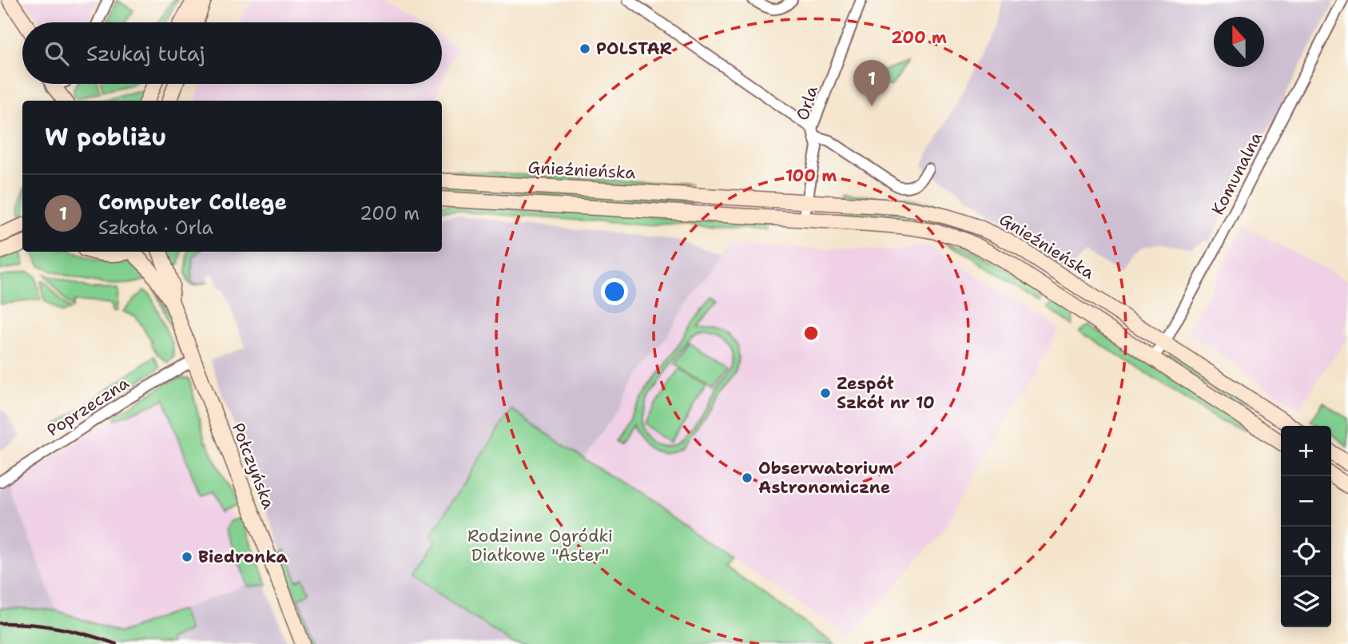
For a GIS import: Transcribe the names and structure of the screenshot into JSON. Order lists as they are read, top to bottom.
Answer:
{
  "streets": {
    "street": [
      "Orla",
      "Gnieźnieńska",
      "Komunalna",
      "Poprzeczna",
      "Połczyńska"
    ]
  },
  "crossings": [
    ["Orla", "Gnieźnieńska"],
    ["Gnieźnieńska", "Komunalna"],
    ["Poprzeczna", "Połczyńska"]
  ],
  "parks": ["Rodzinne Ogródki Diałkowe \"Aster\""],
  "places": [
    "POLSTAR",
    "Zespół Szkół nr 10",
    "Obserwatorium Astronomiczne",
    "Biedronka"
  ],
  "north": "top",
  "page": {
    "search": "Szukaj tutaj",
    "pins": "1",
    "heading": "W pobliżu",
    "list": [
      {
        "mark": "1",
        "name": "Computer College",
        "note": "Szkoła · Orla",
        "value": "200 m"
      }
    ],
    "map_buttons": ["+", "−"]
  },
  "rings": ["200 m", "100 m"]
}
